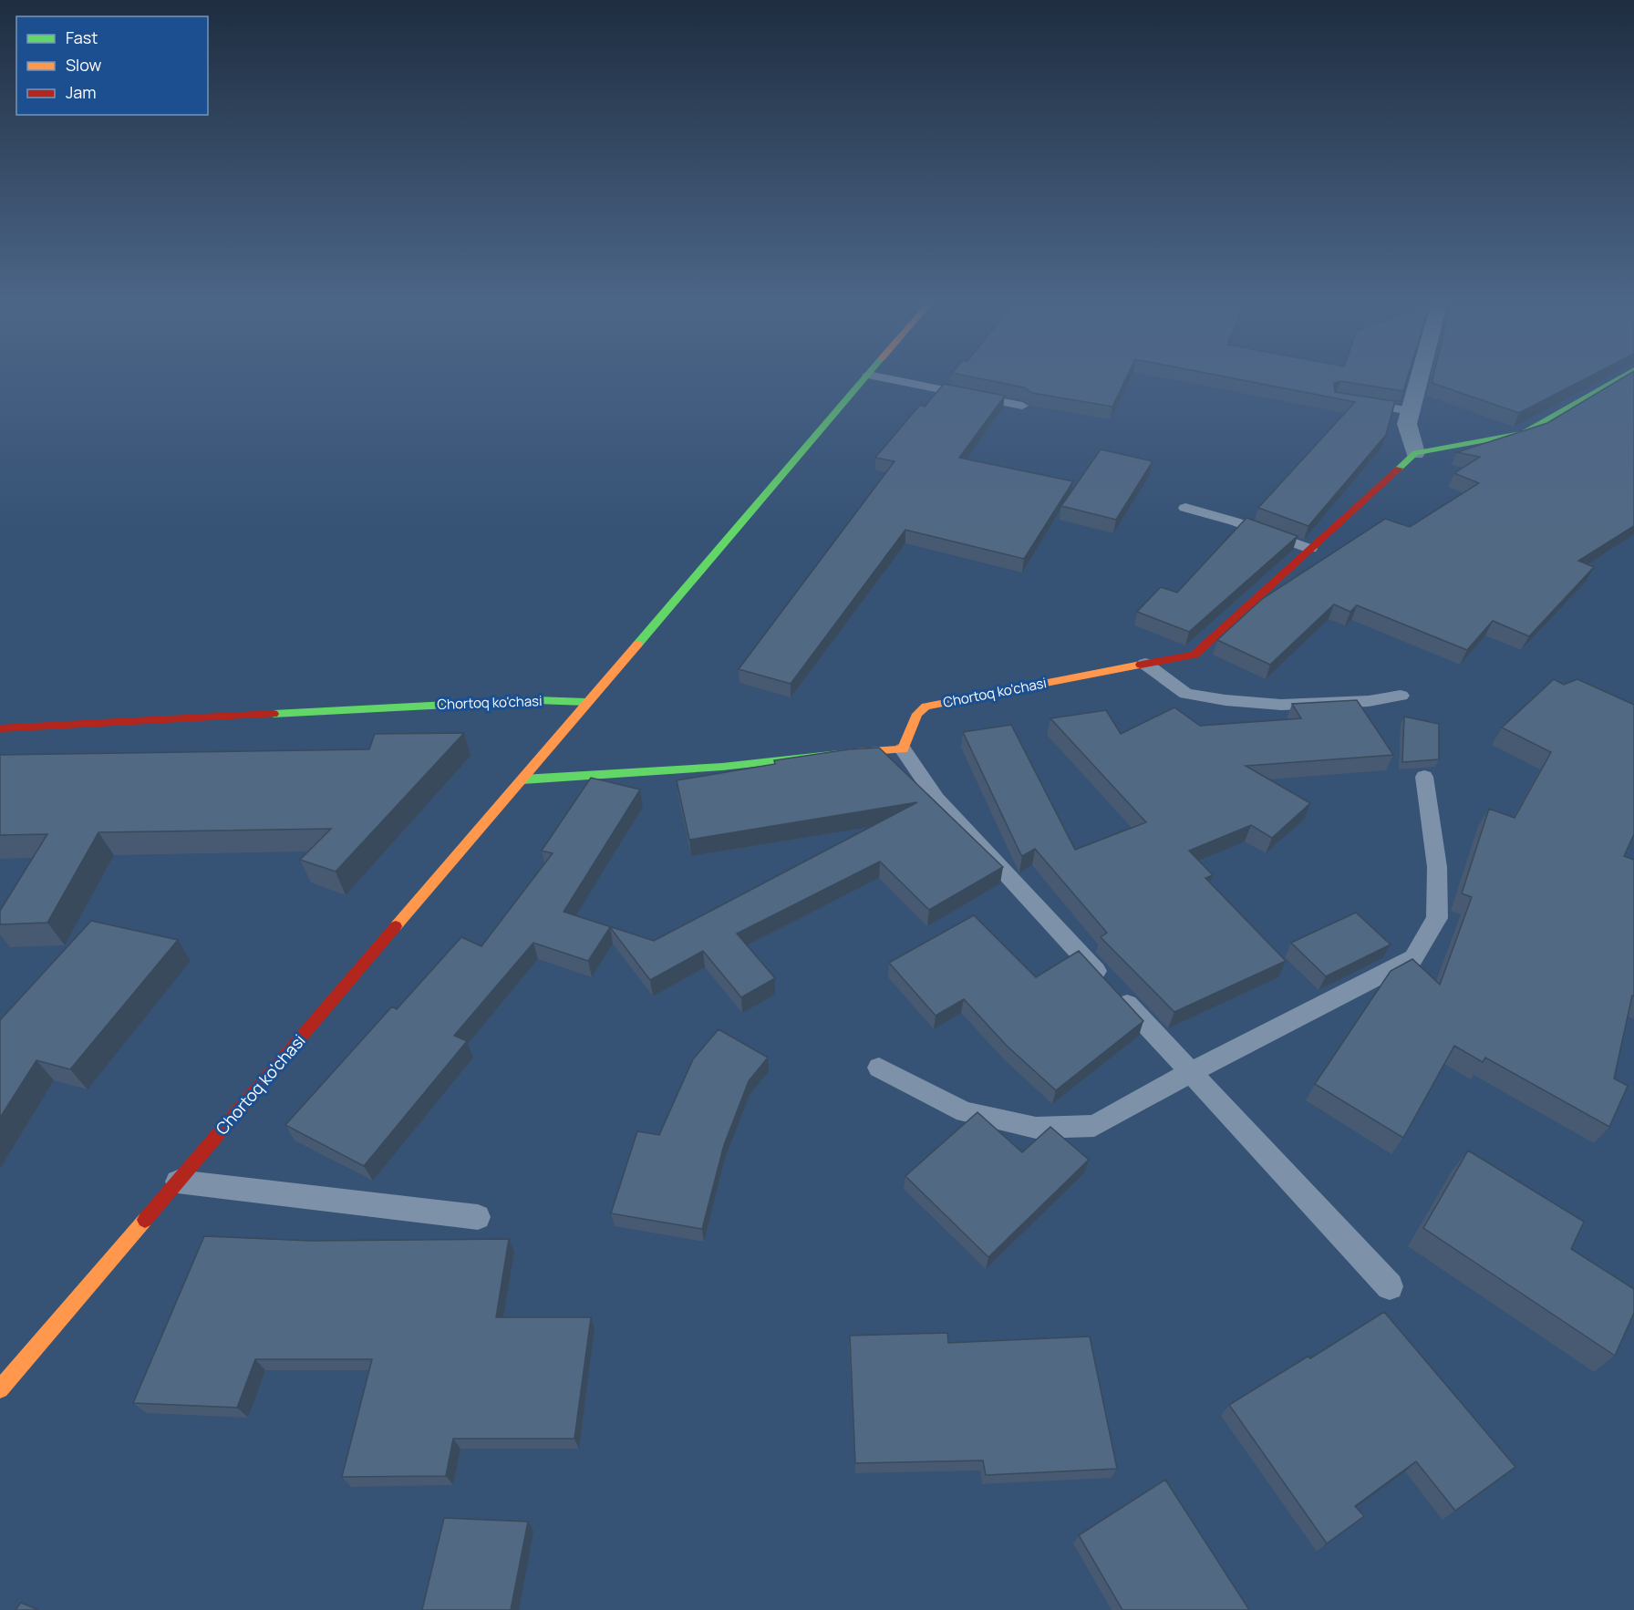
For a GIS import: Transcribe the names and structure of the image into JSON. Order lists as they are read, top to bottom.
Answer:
{
  "streets": {
    "street": ["Chortoq ko'chasi"]
  },
  "legend": ["Fast", "Slow", "Jam"]
}
